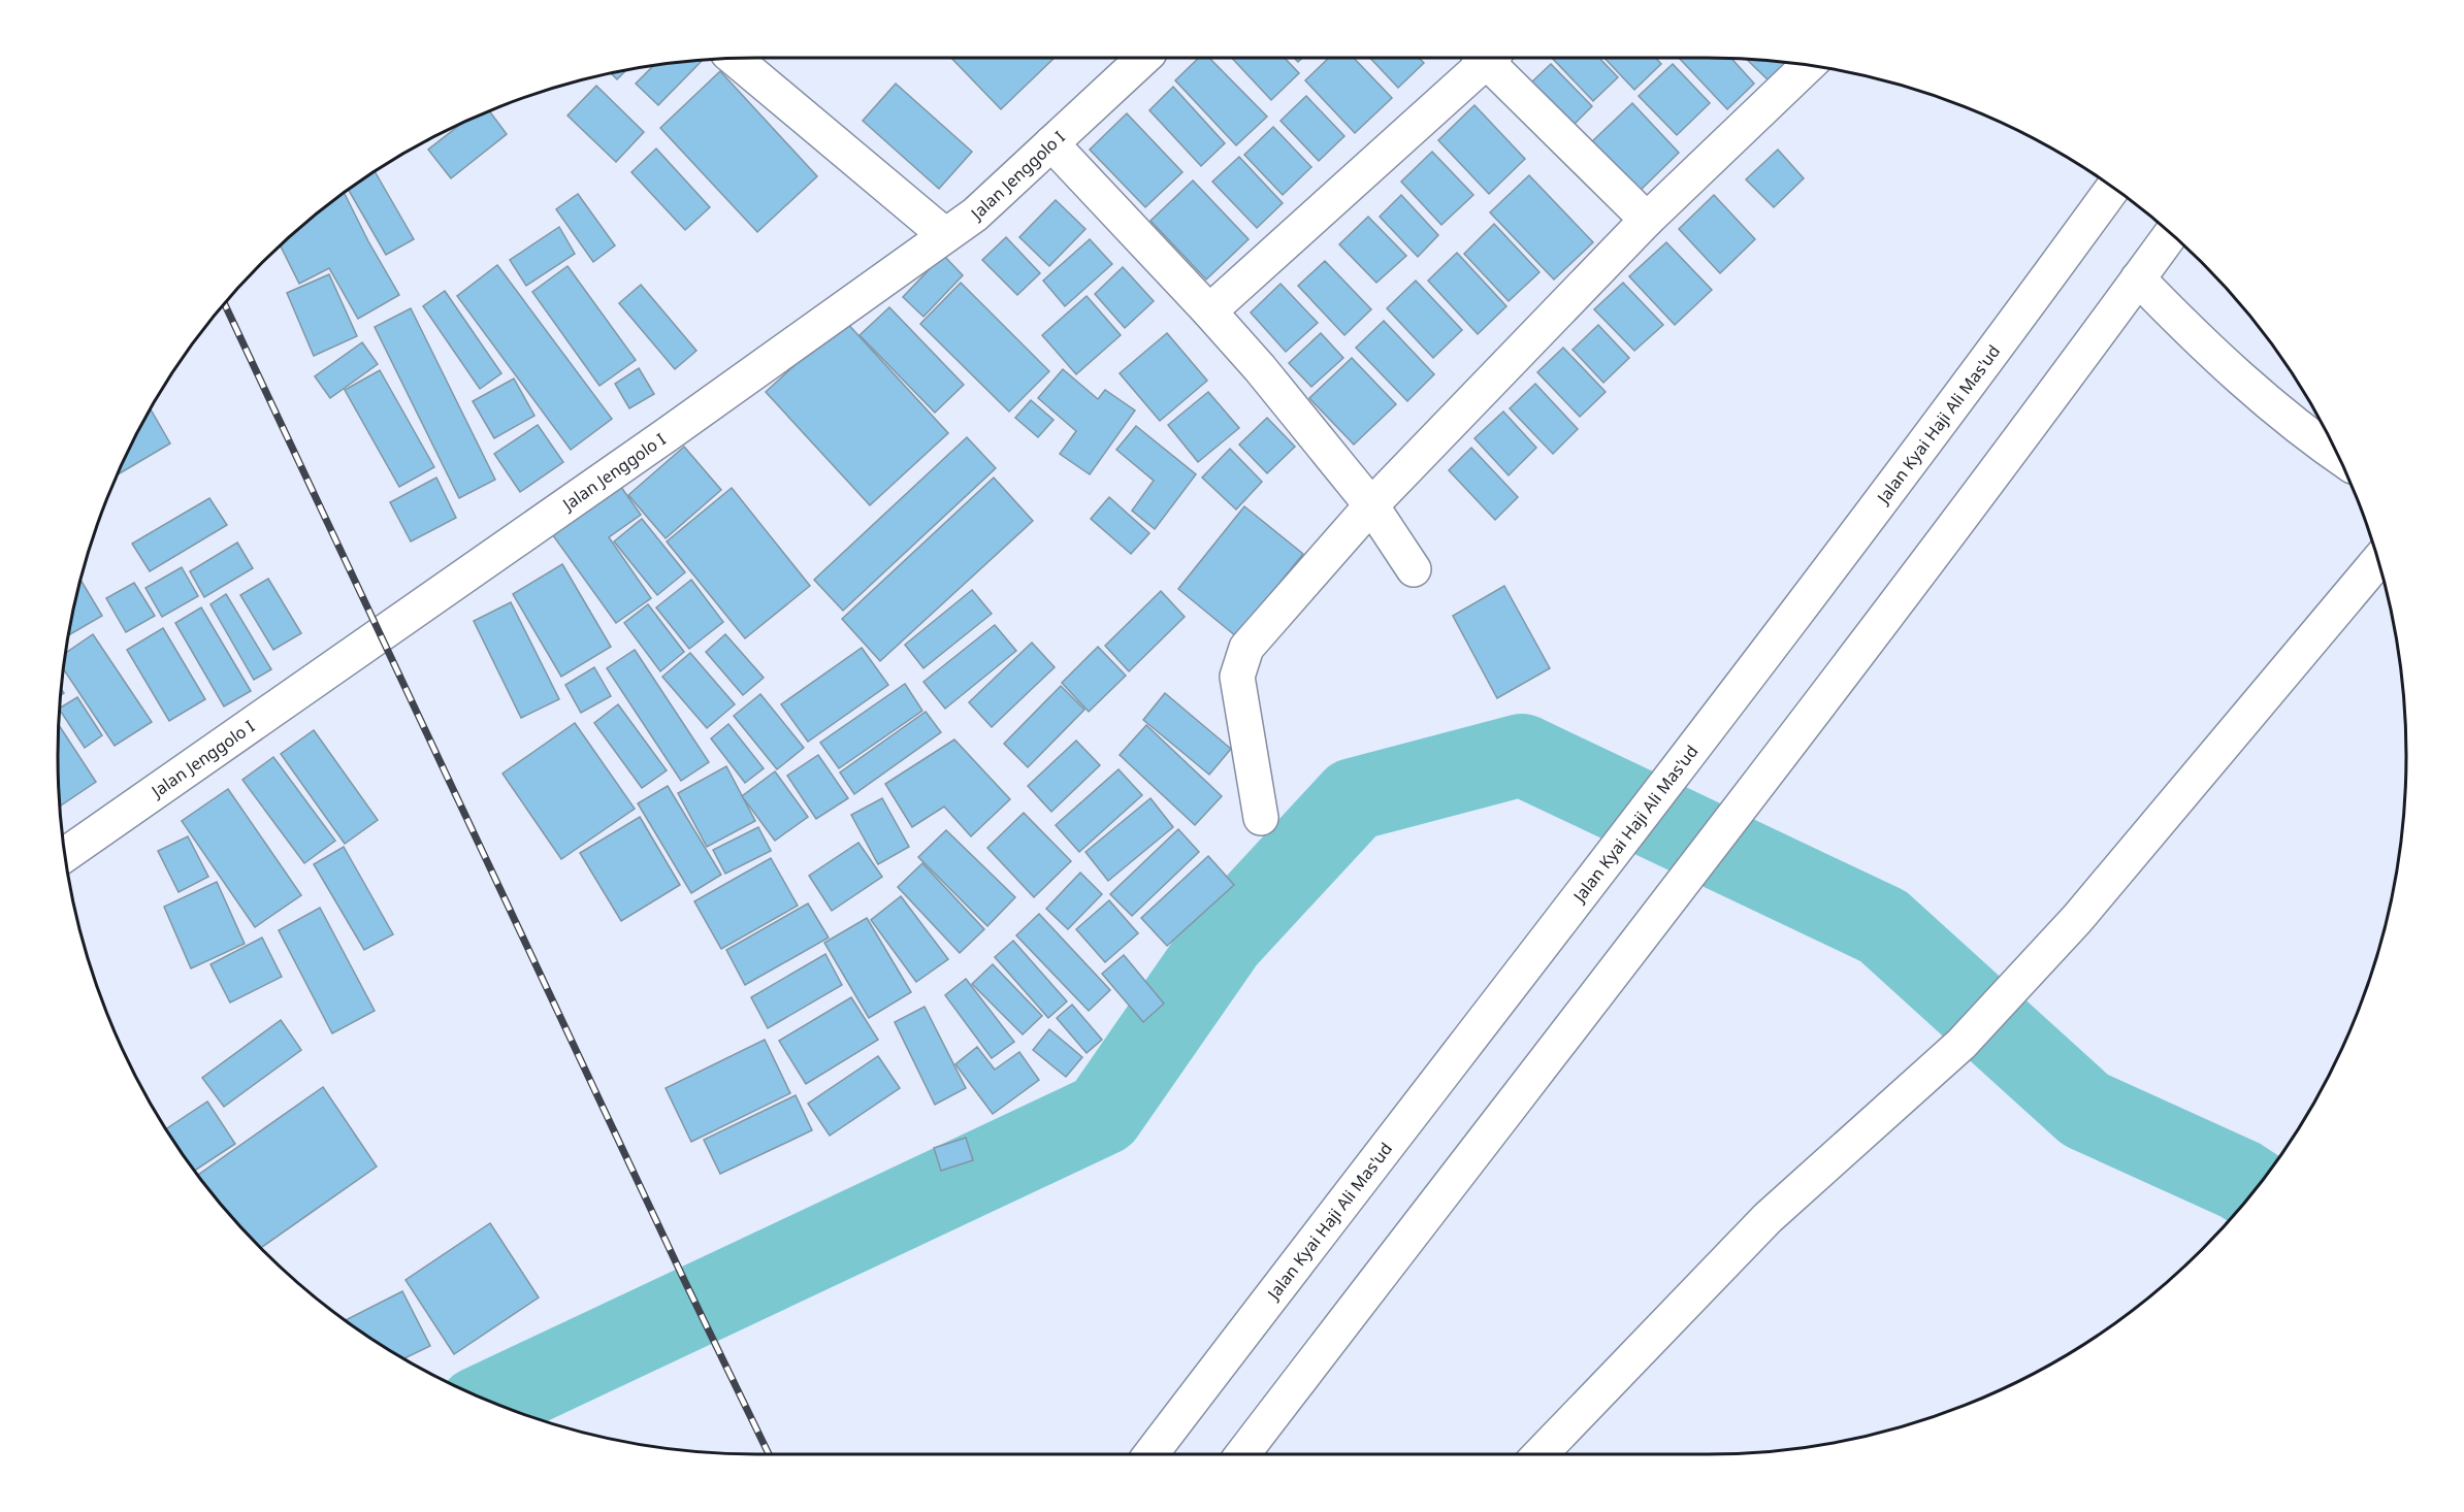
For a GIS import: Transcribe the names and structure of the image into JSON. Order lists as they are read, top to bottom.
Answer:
{
  "streets": {
    "street": ["Jalan Jenggolo I", "Jalan Kyai Haji Ali Mas'ud"]
  }
}
